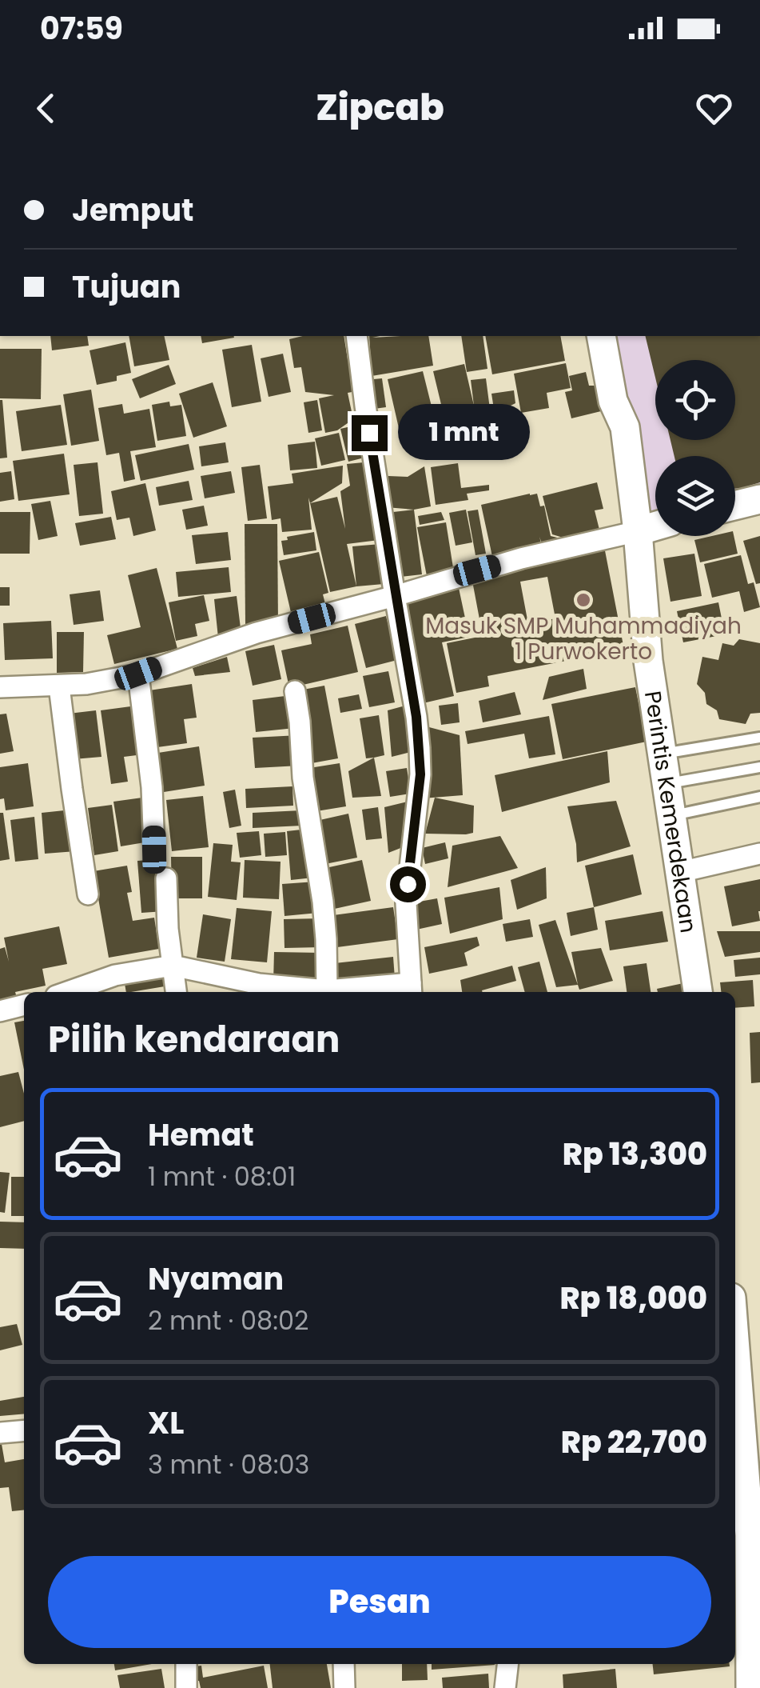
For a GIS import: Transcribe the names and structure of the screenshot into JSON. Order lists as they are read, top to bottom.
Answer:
{
  "streets": {
    "street": ["Perintis Kemerdekaan"]
  },
  "places": ["Masuk SMP Muhammadiyah 1 Purwokerto"],
  "page": {
    "status": "07:59",
    "header": "Zipcab",
    "banner": ["Jemput", "Tujuan"],
    "bubble": "1 mnt",
    "heading": "Pilih kendaraan",
    "list": [
      {
        "name": "Hemat",
        "note": "1 mnt · 08:01",
        "value": "Rp 13,300"
      },
      {
        "name": "Nyaman",
        "note": "2 mnt · 08:02",
        "value": "Rp 18,000"
      },
      {
        "name": "XL",
        "note": "3 mnt · 08:03",
        "value": "Rp 22,700"
      }
    ],
    "buttons": "Pesan"
  }
}
